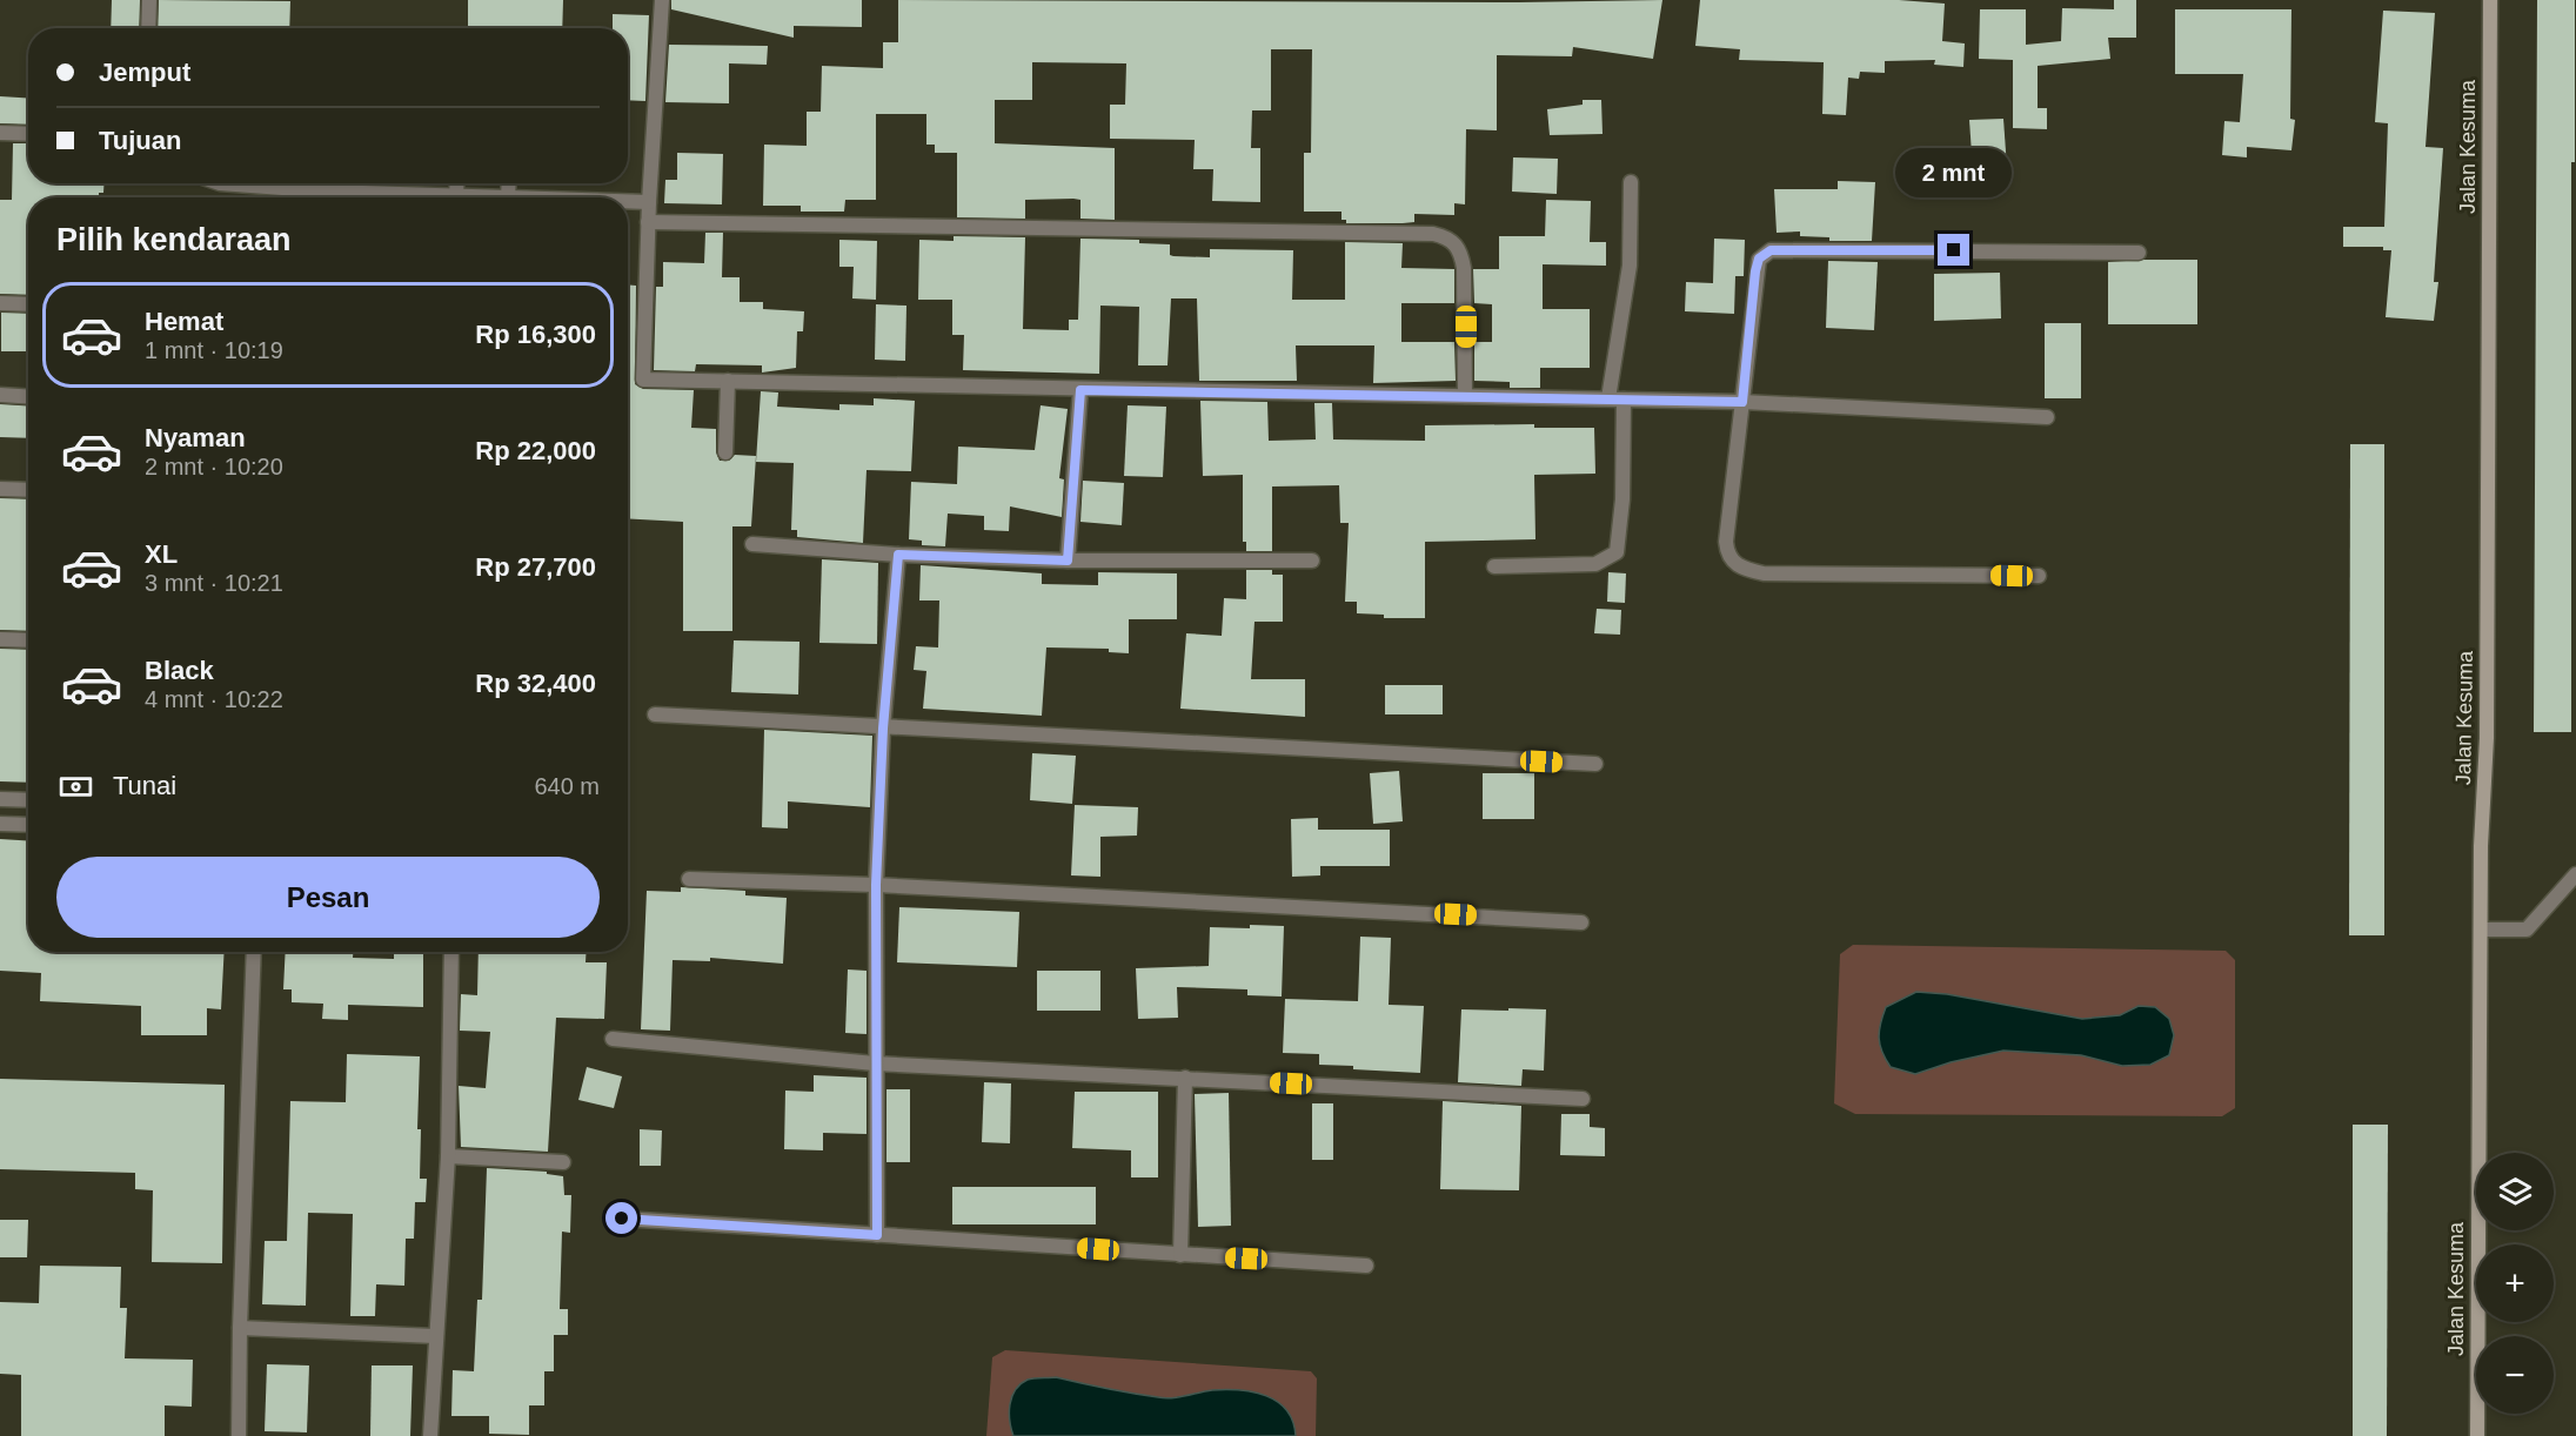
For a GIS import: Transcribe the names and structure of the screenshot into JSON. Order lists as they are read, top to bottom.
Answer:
{
  "streets": {
    "street": ["Jalan Kesuma"]
  },
  "page": {
    "banner": ["Jemput", "Tujuan"],
    "bubble": "2 mnt",
    "heading": "Pilih kendaraan",
    "list": [
      {
        "name": "Hemat",
        "note": "1 mnt · 10:19",
        "value": "Rp 16,300"
      },
      {
        "name": "Nyaman",
        "note": "2 mnt · 10:20",
        "value": "Rp 22,000"
      },
      {
        "name": "XL",
        "note": "3 mnt · 10:21",
        "value": "Rp 27,700"
      },
      {
        "name": "Black",
        "note": "4 mnt · 10:22",
        "value": "Rp 32,400"
      }
    ],
    "pay": ["Tunai", "640 m"],
    "buttons": "Pesan",
    "map_buttons": ["+", "−"]
  }
}
